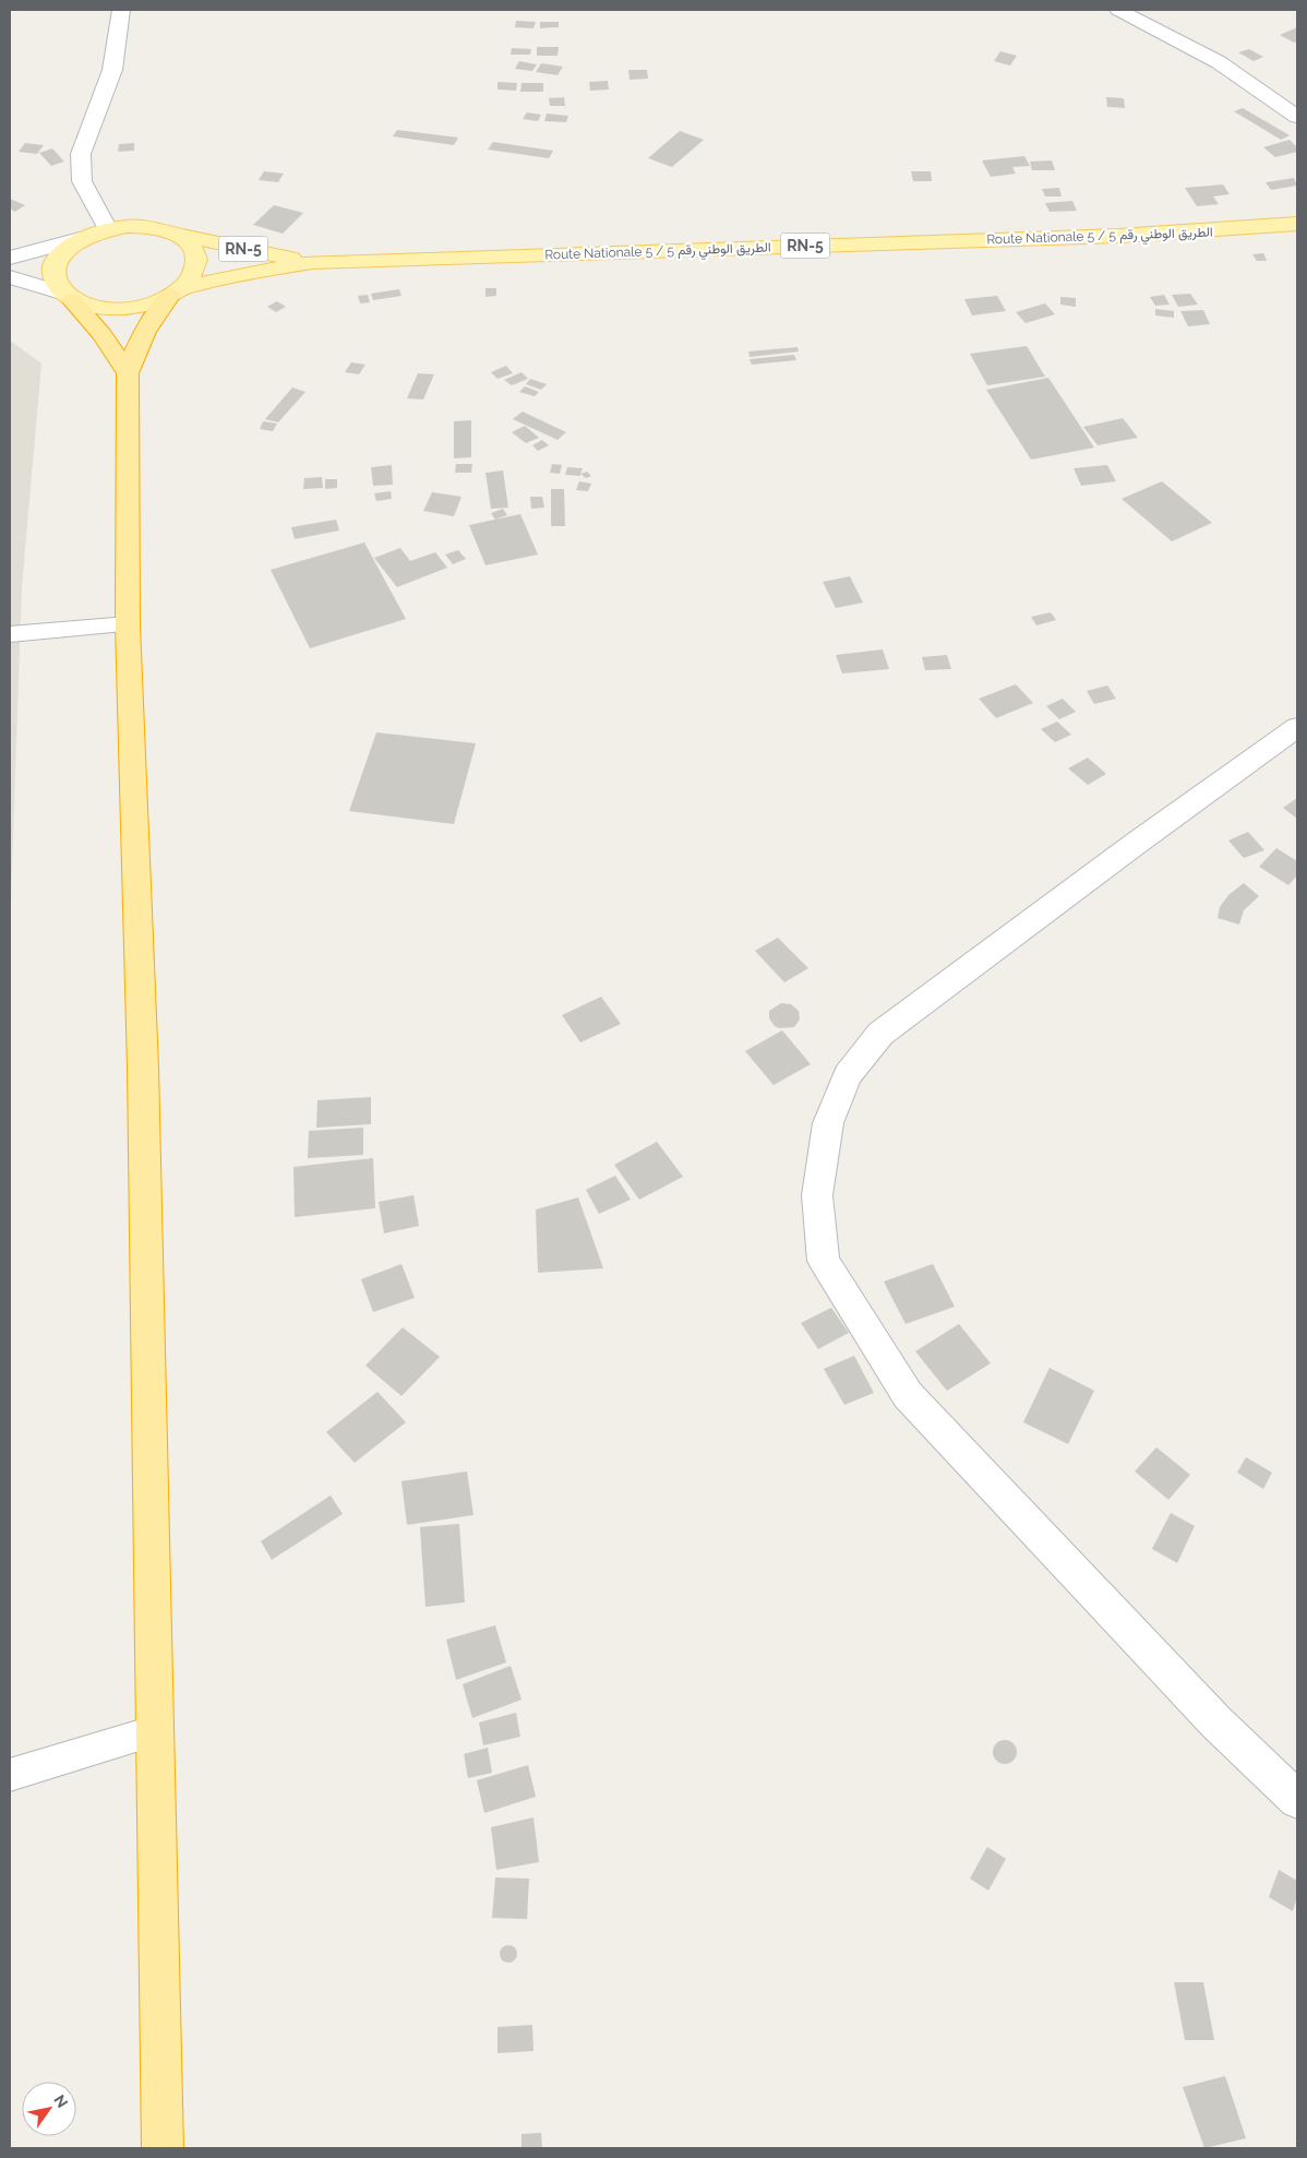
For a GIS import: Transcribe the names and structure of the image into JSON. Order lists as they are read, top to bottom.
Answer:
{
  "streets": {
    "main road": ["Route Nationale 5 / الطريق الوطني رقم 5", "RN-5"]
  },
  "crossings": [
    ["Route Nationale 5 / الطريق الوطني رقم 5", "RN-5"]
  ],
  "north": "top right"
}
